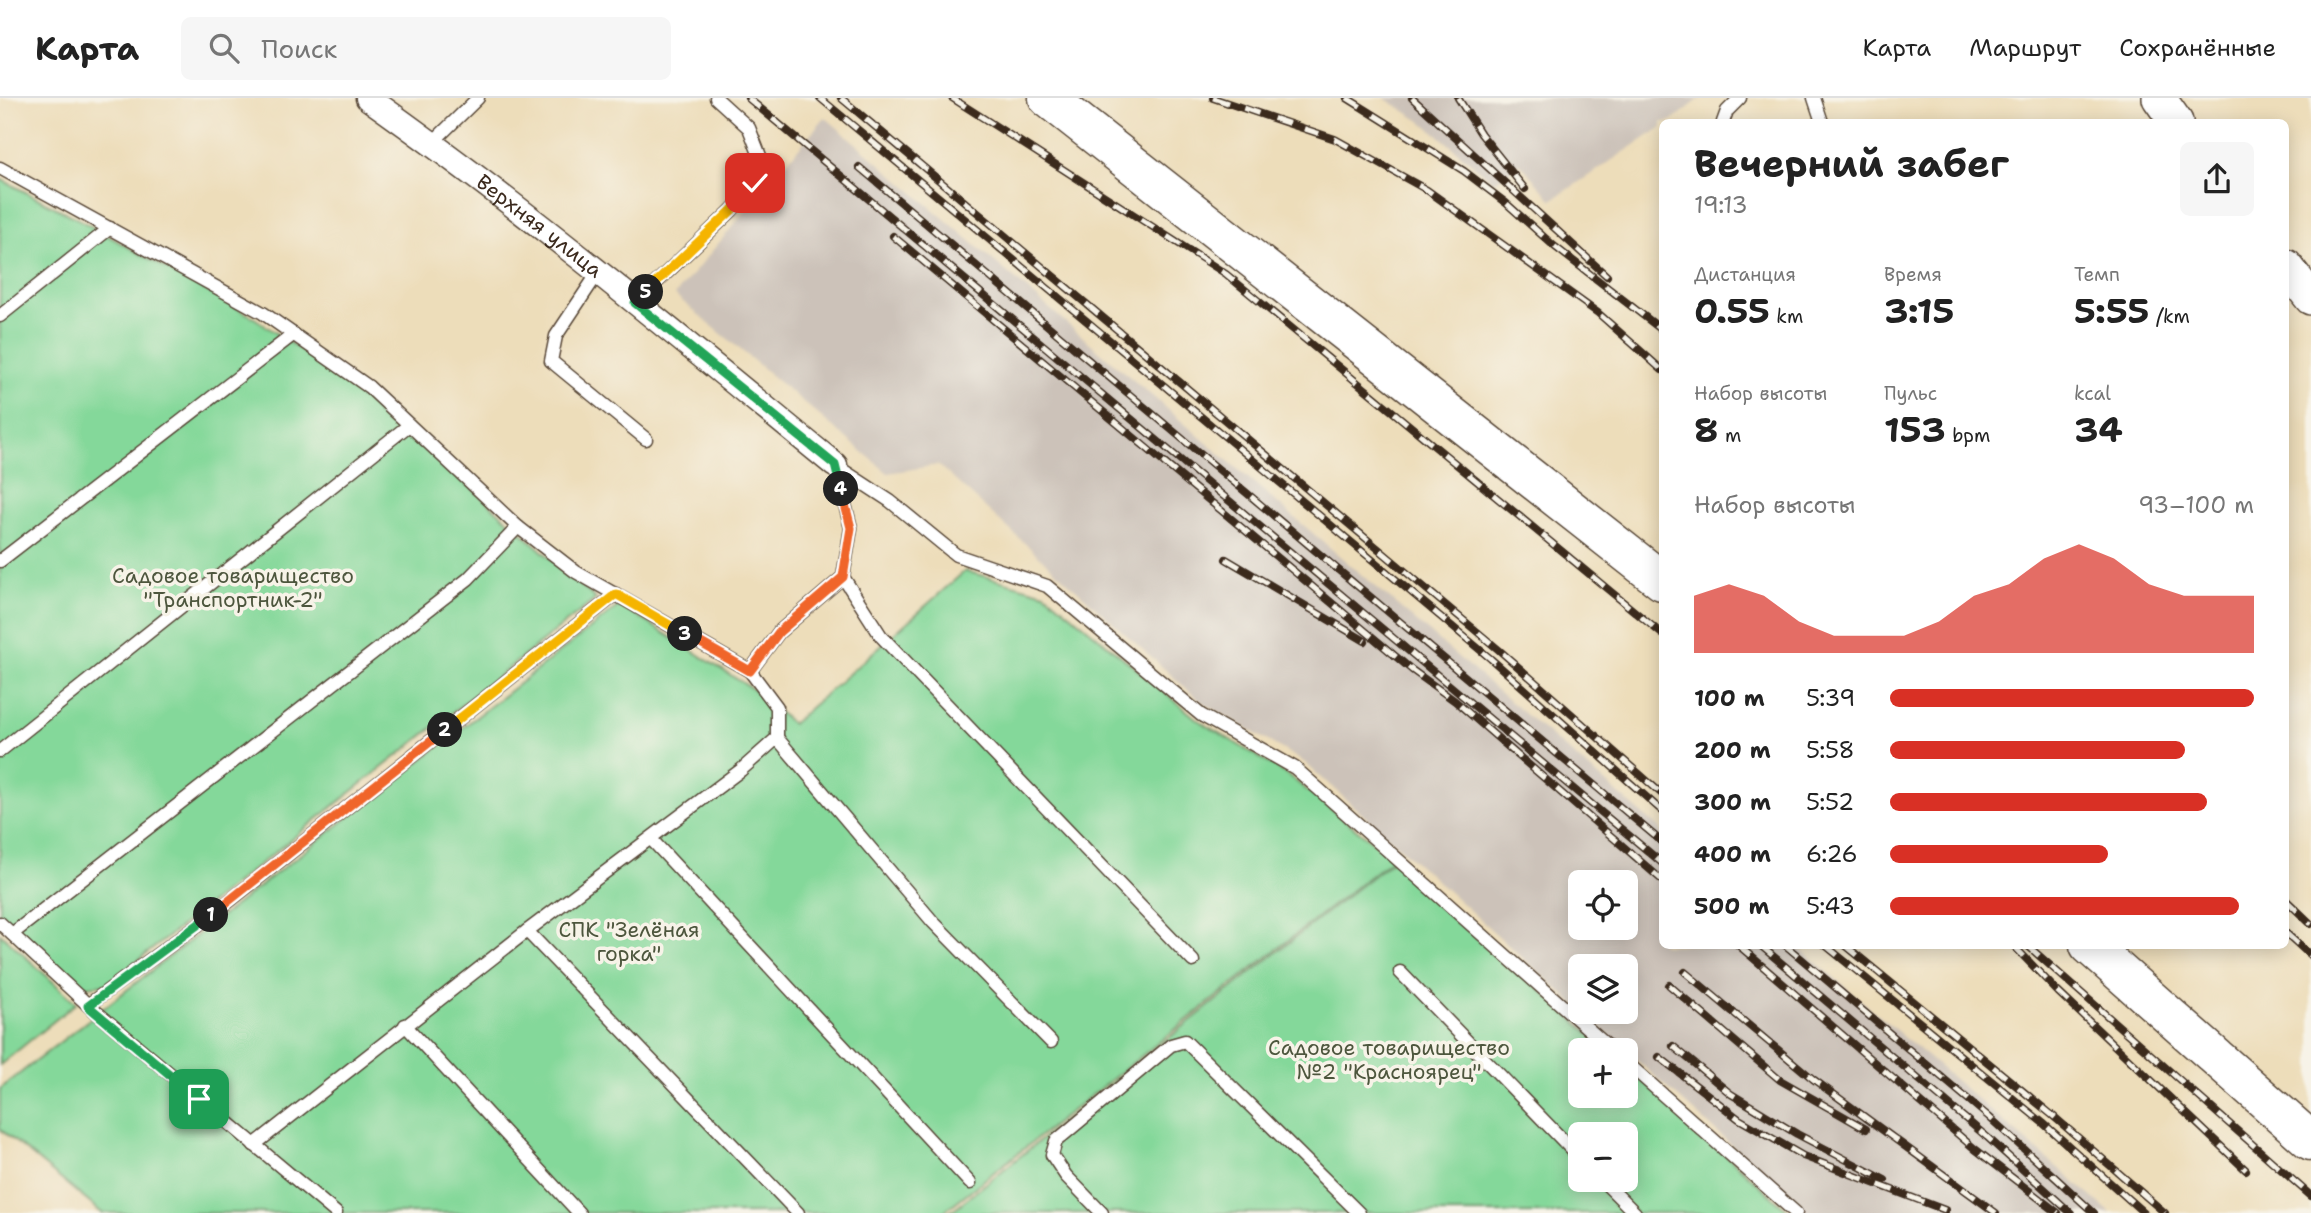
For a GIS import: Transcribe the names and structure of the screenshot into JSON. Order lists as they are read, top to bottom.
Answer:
{
  "streets": {
    "street": ["Верхняя улица"]
  },
  "parks": ["Садовое товарищество \"Транспортник-2\"", "СПК \"Зелёная горка\"", "Садовое товарищество №2 \"Красноярец\""],
  "page": {
    "header": "Карта",
    "search": "Поиск",
    "nav": ["Карта", "Маршрут", "Сохранённые"],
    "heading": ["Вечерний забег", "19:13"],
    "stats": [
      ["Дистанция", "0.55 km"],
      ["Время", "3:15"],
      ["Темп", "5:55 /km"],
      ["Набор высоты", "8 m"],
      ["Пульс", "153 bpm"],
      ["kcal", "34"]
    ],
    "pins": [
      "5",
      "4",
      "3",
      "2",
      "1"
    ],
    "chart": ["Набор высоты", "93–100 m"],
    "list": [
      {
        "name": "100 m",
        "note": "5:39"
      },
      {
        "name": "200 m",
        "note": "5:58"
      },
      {
        "name": "300 m",
        "note": "5:52"
      },
      {
        "name": "400 m",
        "note": "6:26"
      },
      {
        "name": "500 m",
        "note": "5:43"
      }
    ],
    "map_buttons": ["+", "−"]
  }
}
